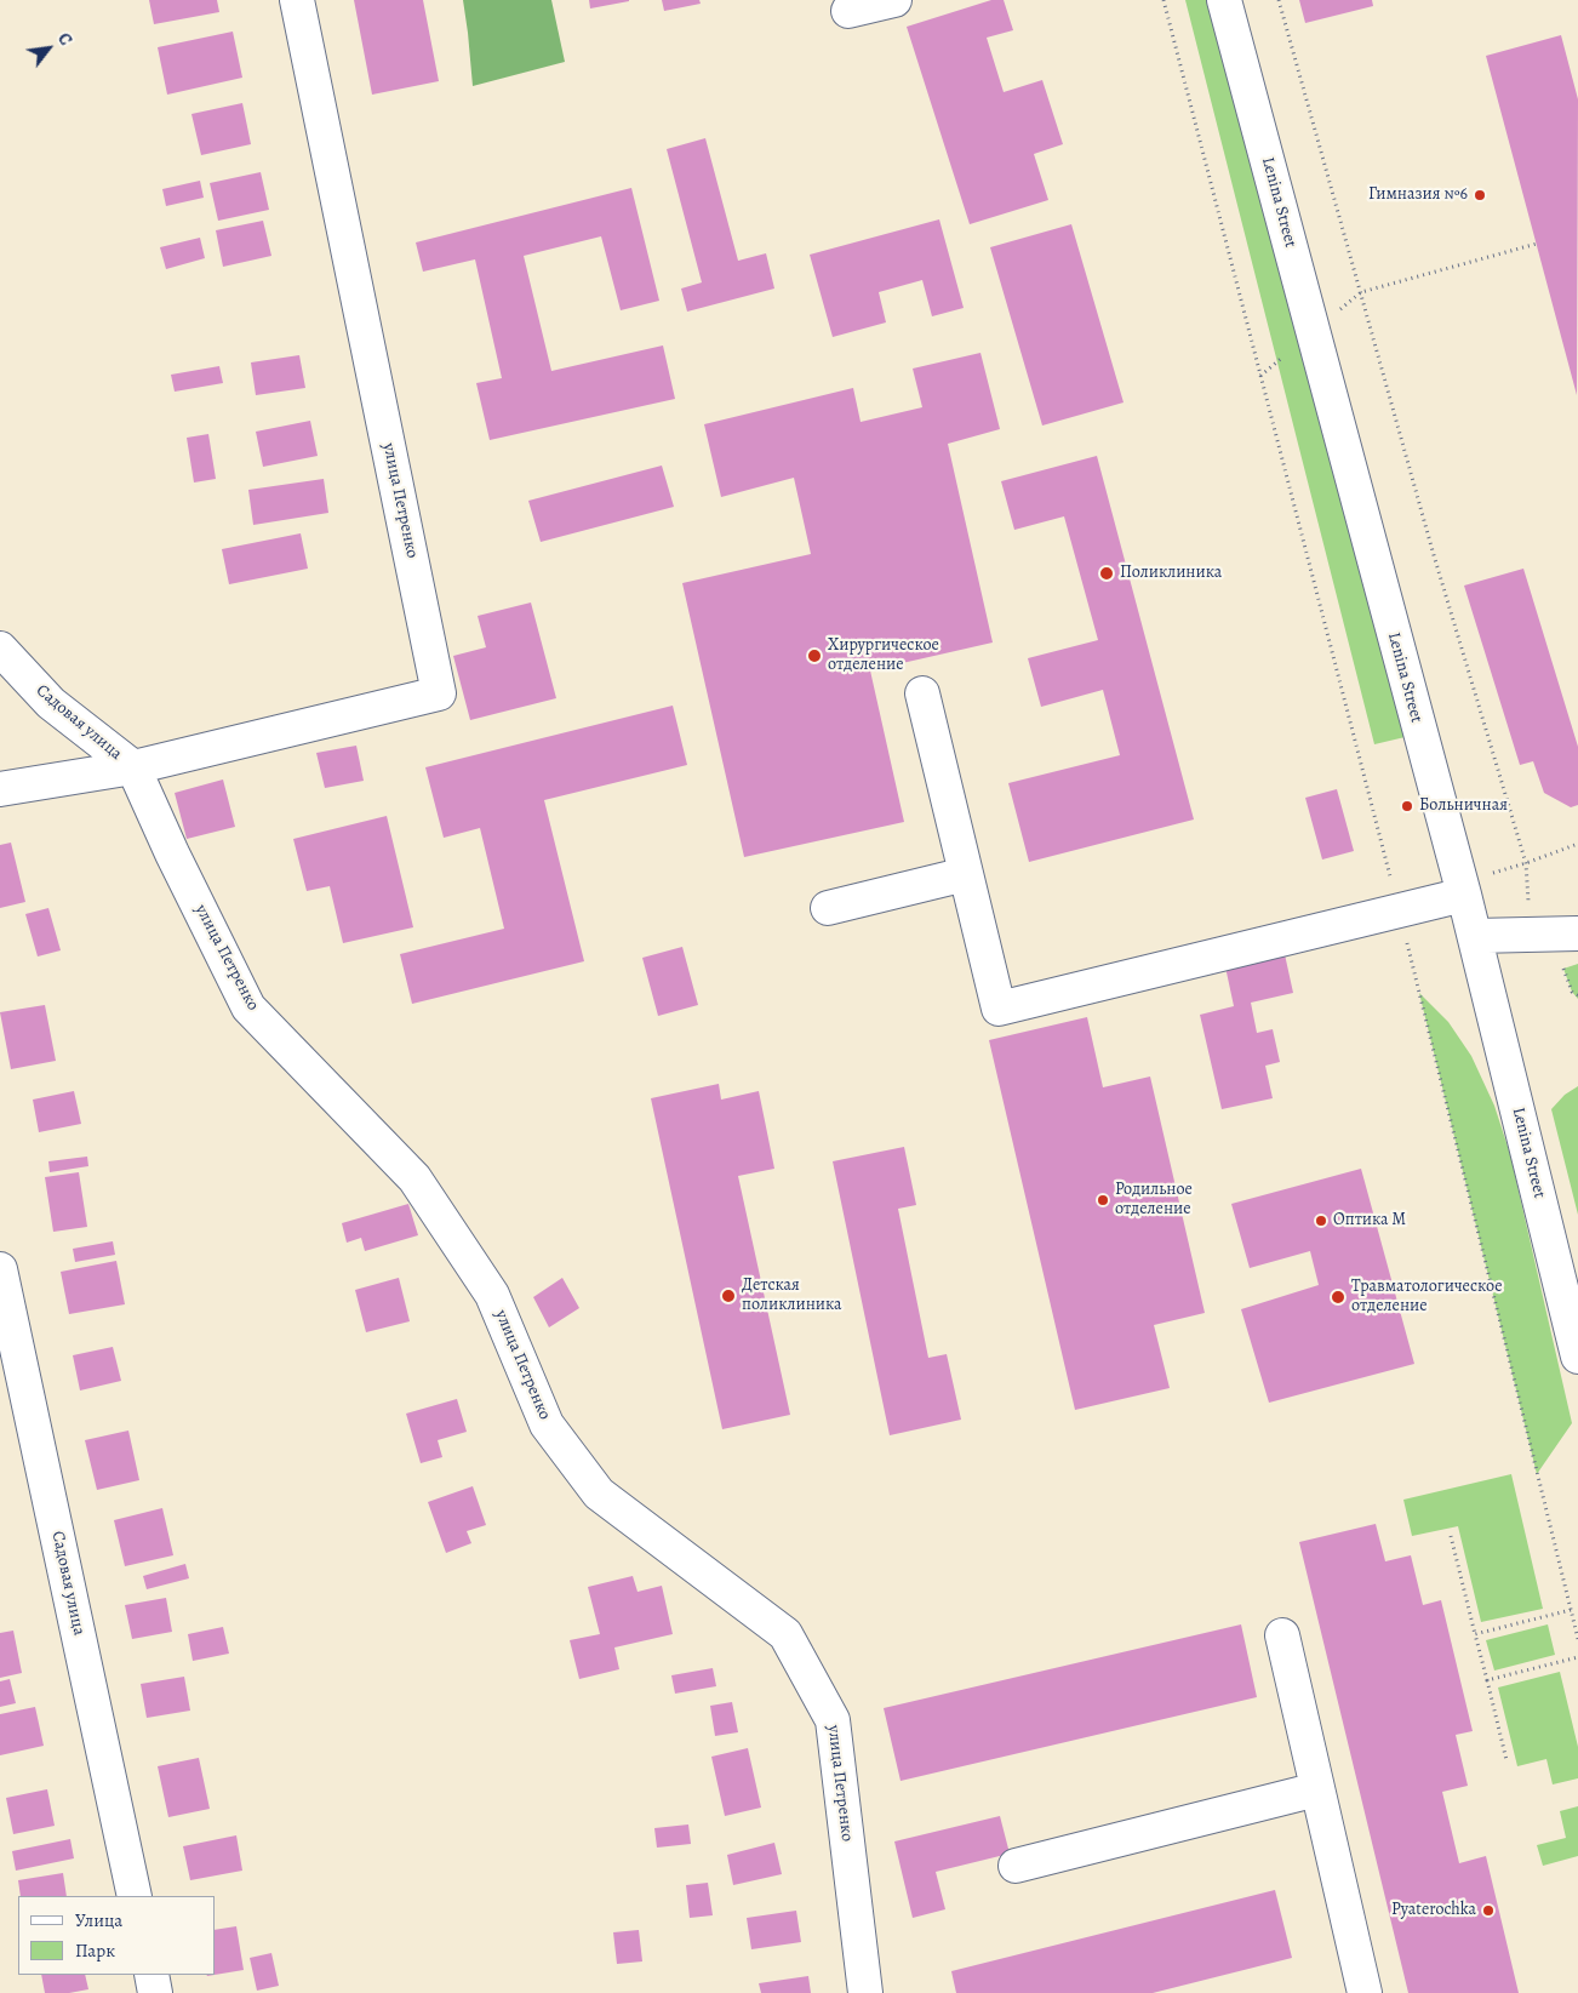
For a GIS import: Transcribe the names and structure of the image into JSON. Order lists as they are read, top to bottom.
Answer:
{
  "streets": {
    "street": ["Lenina Street", "улица Петренко", "Садовая улица"]
  },
  "crossings": [
    ["улица Петренко", "Садовая улица"]
  ],
  "places": [
    "Гимназия №6",
    "Поликлиника",
    "Хирургическое отделение",
    "Больничная",
    "Родильное отделение",
    "Оптика М",
    "Детская поликлиника",
    "Травматологическое отделение",
    "Pyaterochka"
  ],
  "legend": ["Улица", "Парк"],
  "north": "top right"
}
